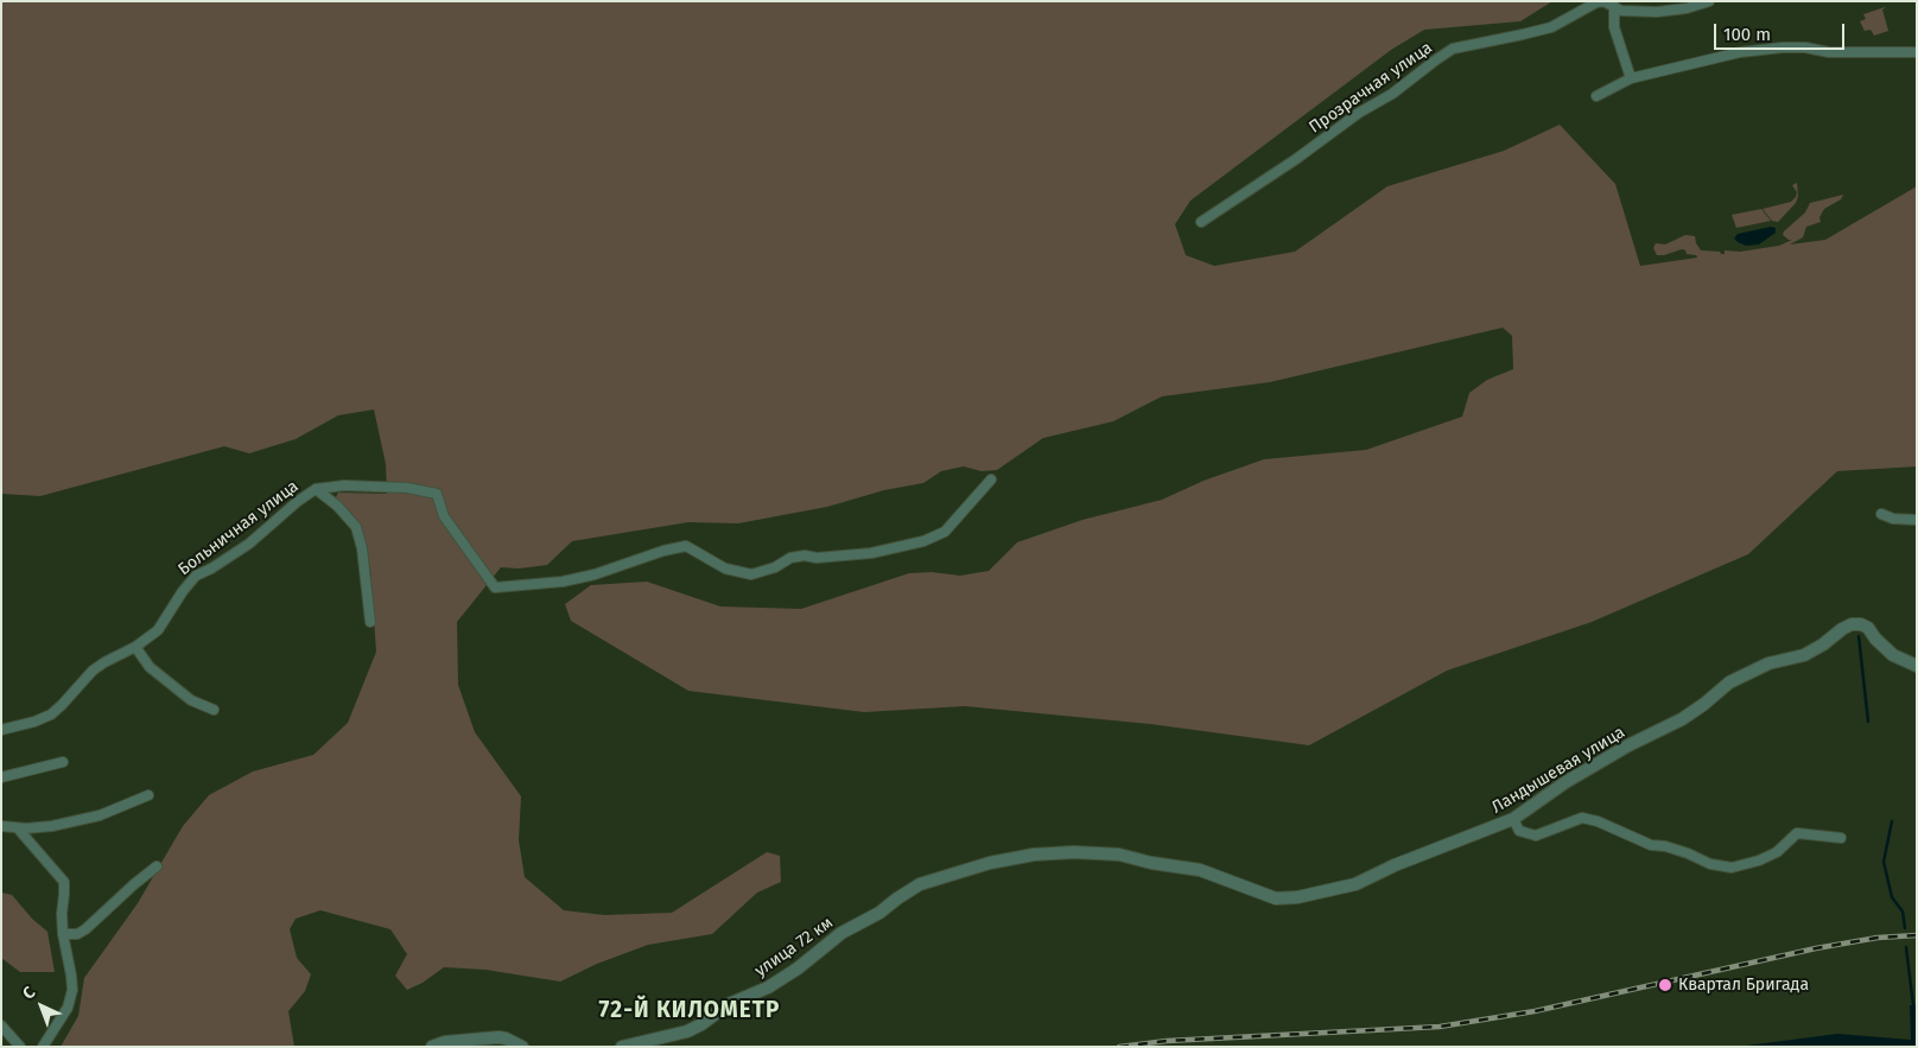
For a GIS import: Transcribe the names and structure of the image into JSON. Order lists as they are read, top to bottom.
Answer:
{
  "streets": {
    "street": [
      "Прозрачная улица",
      "Больничная улица",
      "Ландышевая улица",
      "улица 72 км"
    ]
  },
  "crossings": [
    ["Ландышевая улица", "улица 72 км"]
  ],
  "districts": ["72-Й КИЛОМЕТР"],
  "places": ["Квартал Бригада"],
  "scale_bar": "100 m",
  "north": "top left"
}
